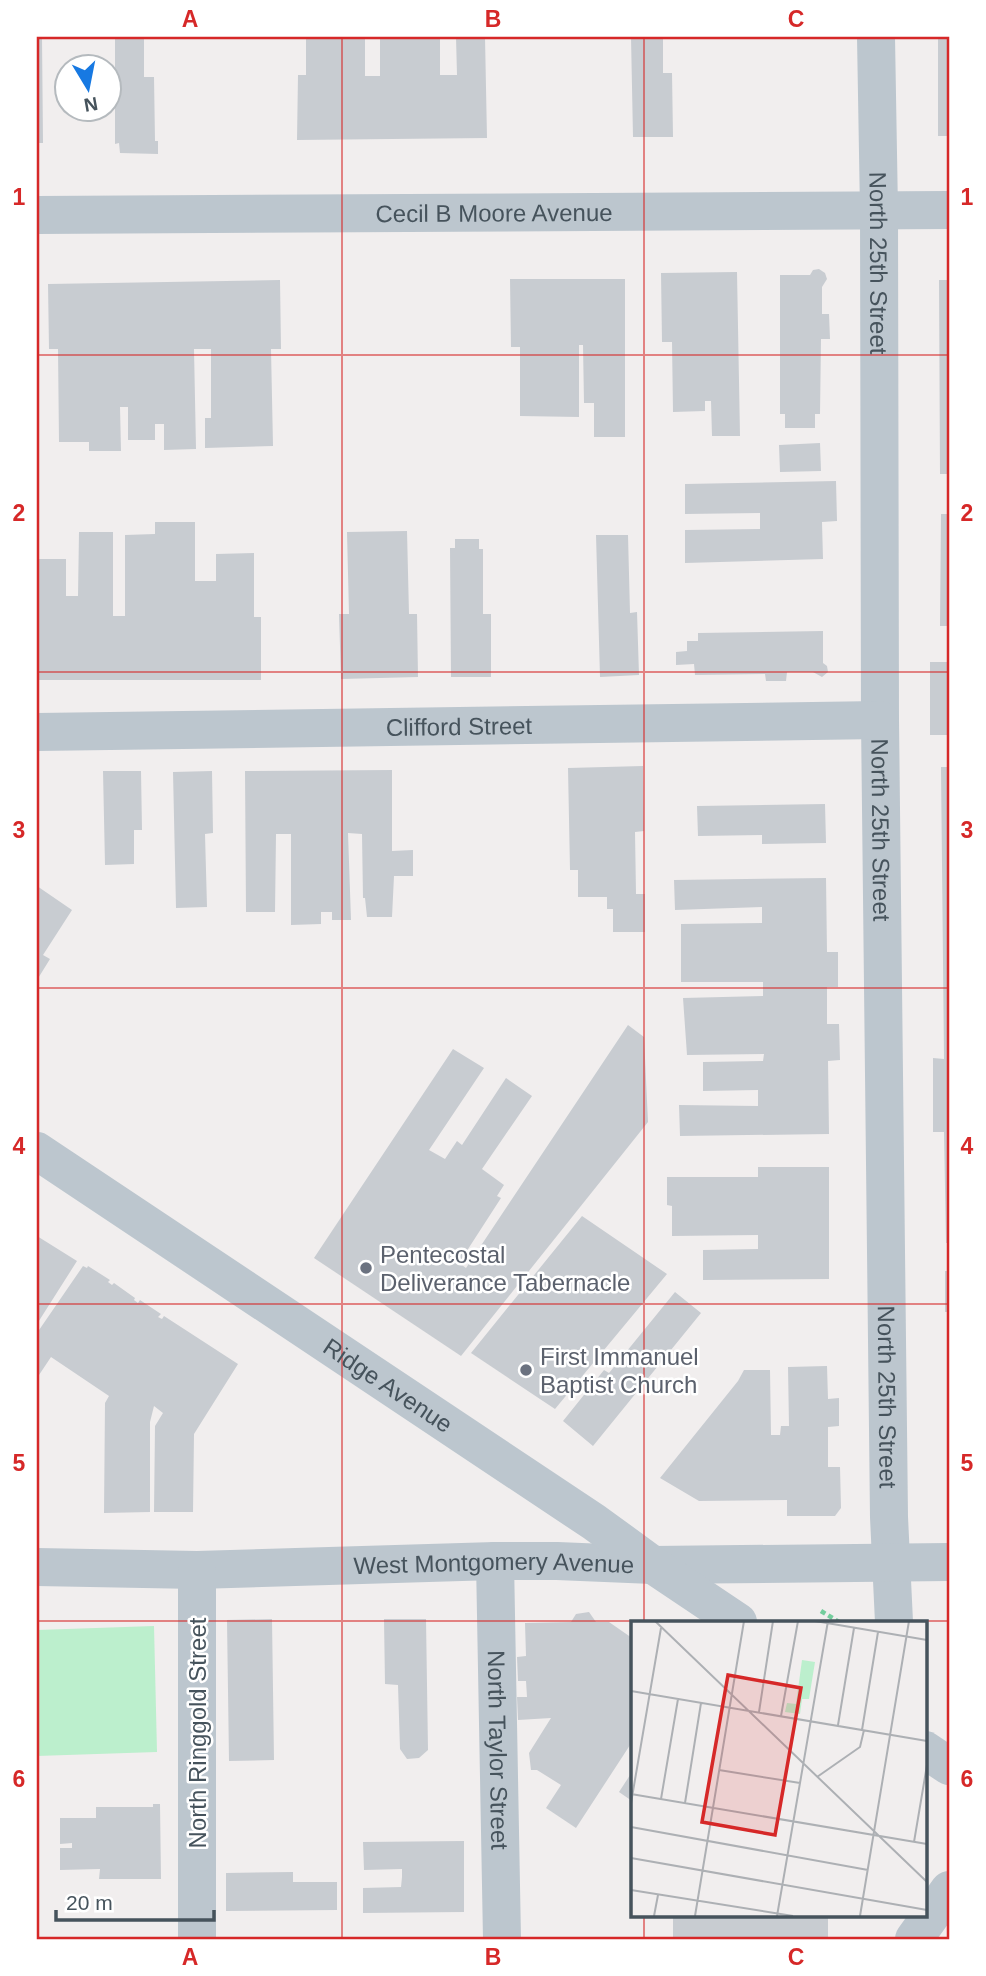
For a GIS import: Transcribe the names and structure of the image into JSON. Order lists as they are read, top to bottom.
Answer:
{
  "streets": {
    "street": [
      "Cecil B Moore Avenue",
      "North 25th Street",
      "Clifford Street",
      "Ridge Avenue",
      "West Montgomery Avenue",
      "North Ringgold Street",
      "North Taylor Street"
    ]
  },
  "crossings": [
    ["Cecil B Moore Avenue", "North 25th Street"],
    ["North 25th Street", "Clifford Street"],
    ["North 25th Street", "West Montgomery Avenue"],
    ["Ridge Avenue", "West Montgomery Avenue"],
    ["West Montgomery Avenue", "North Ringgold Street"],
    ["West Montgomery Avenue", "North Taylor Street"]
  ],
  "places": ["Pentecostal Deliverance Tabernacle", "First Immanuel Baptist Church"],
  "scale_bar": "20 m",
  "north": "bottom",
  "grid": {
    "columns": ["A", "B", "C"],
    "rows": [
      "1",
      "2",
      "3",
      "4",
      "5",
      "6"
    ]
  }
}
